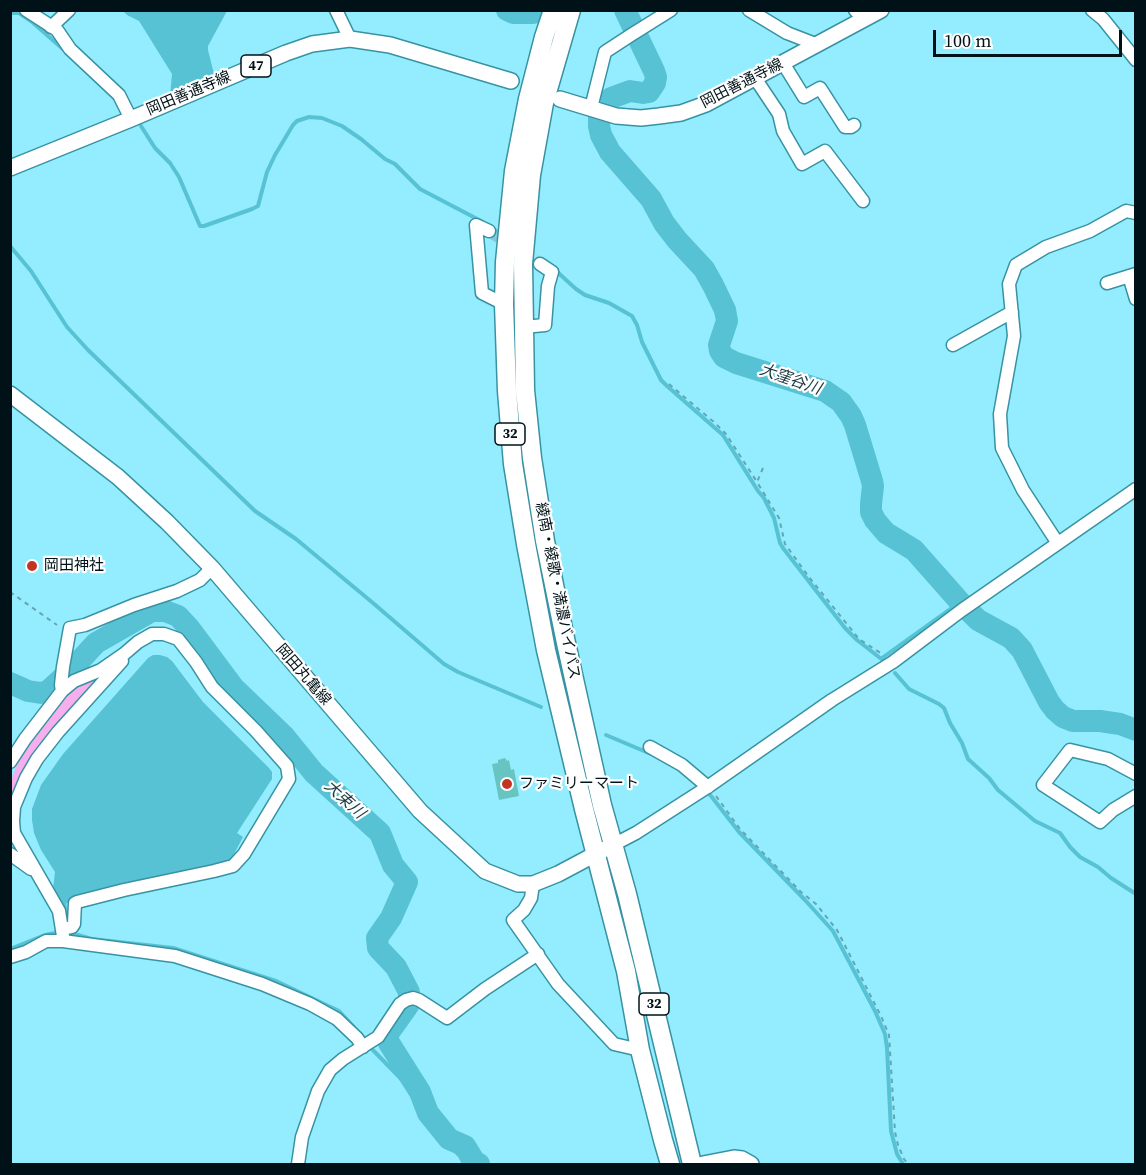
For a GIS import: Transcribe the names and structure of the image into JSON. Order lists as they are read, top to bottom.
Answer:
{
  "streets": {
    "highway": ["32", "綾南・綾歌・満濃バイパス"],
    "main road": ["47", "岡田善通寺線", "岡田丸亀線"]
  },
  "water": ["大窪谷川", "大束川"],
  "places": ["岡田神社", "ファミリーマート"],
  "scale_bar": "100 m"
}
